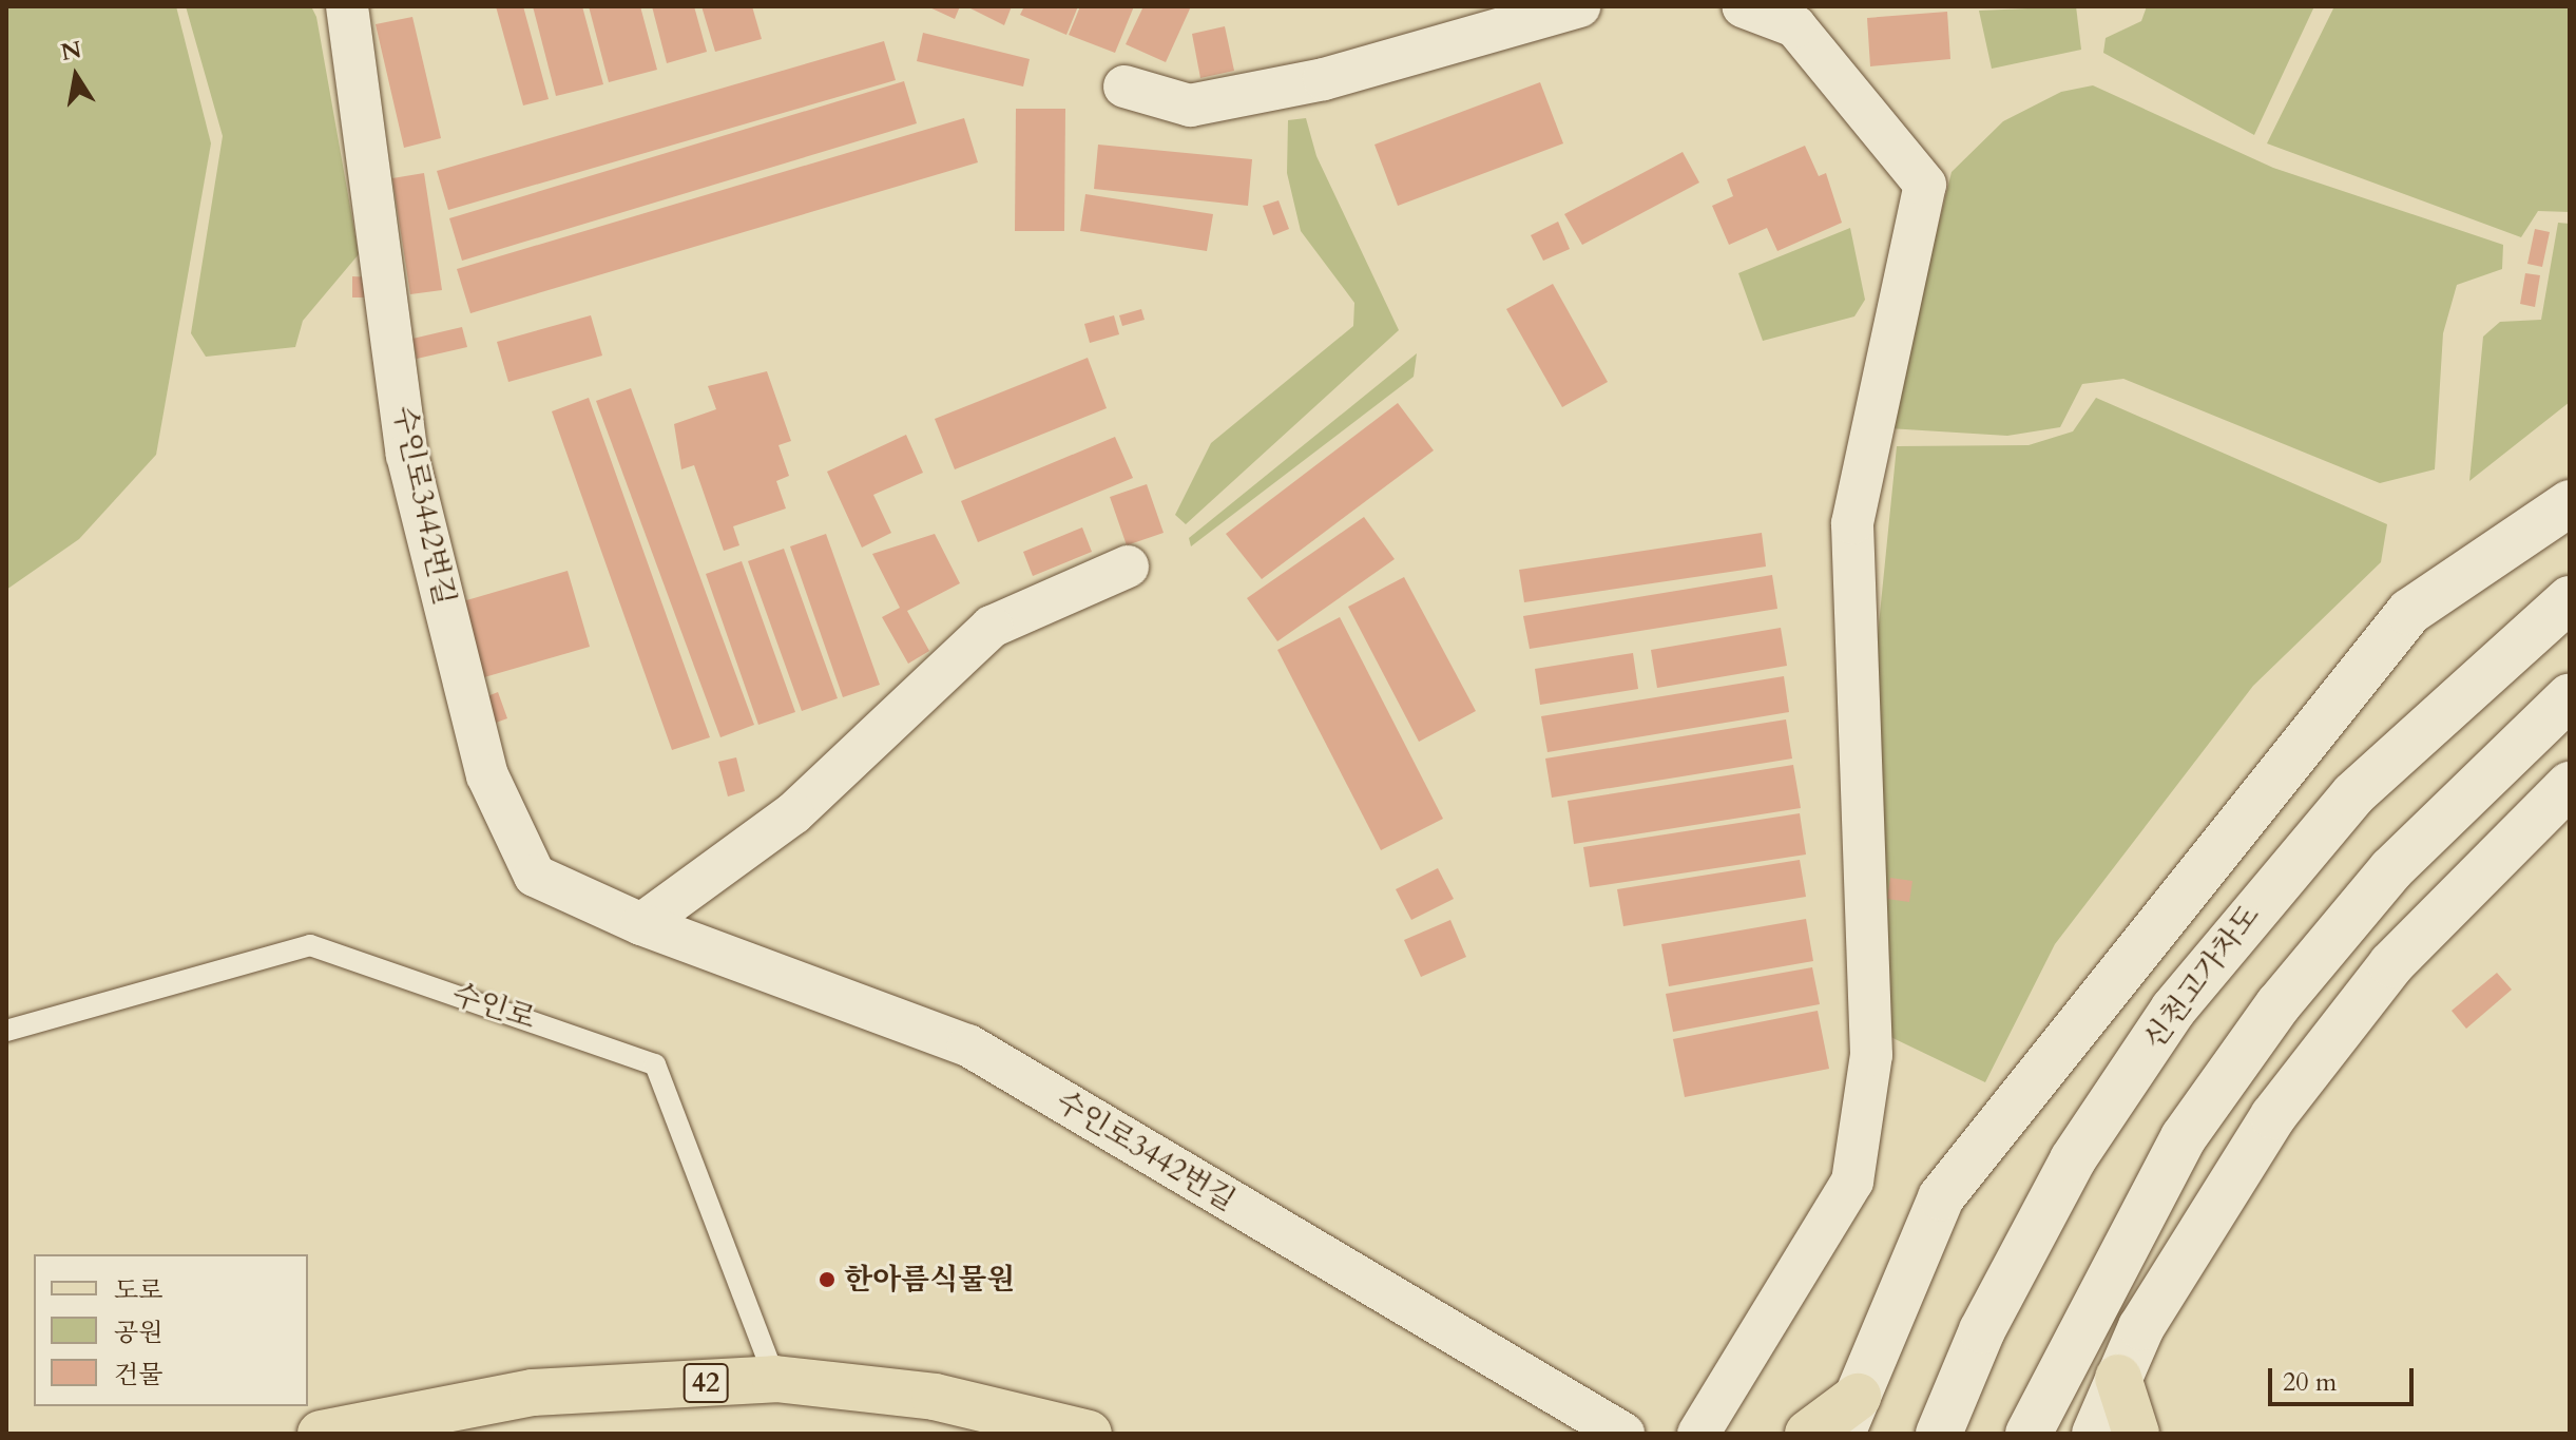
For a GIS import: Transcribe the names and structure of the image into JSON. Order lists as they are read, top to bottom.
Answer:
{
  "streets": {
    "main road": ["신천고가차도", "42"],
    "street": ["수인로3442번길"],
    "lane": ["수인로"]
  },
  "crossings": [
    ["수인로", "42"]
  ],
  "places": ["한아름식물원"],
  "legend": ["도로", "공원", "건물"],
  "scale_bar": "20 m",
  "north": "top"
}
